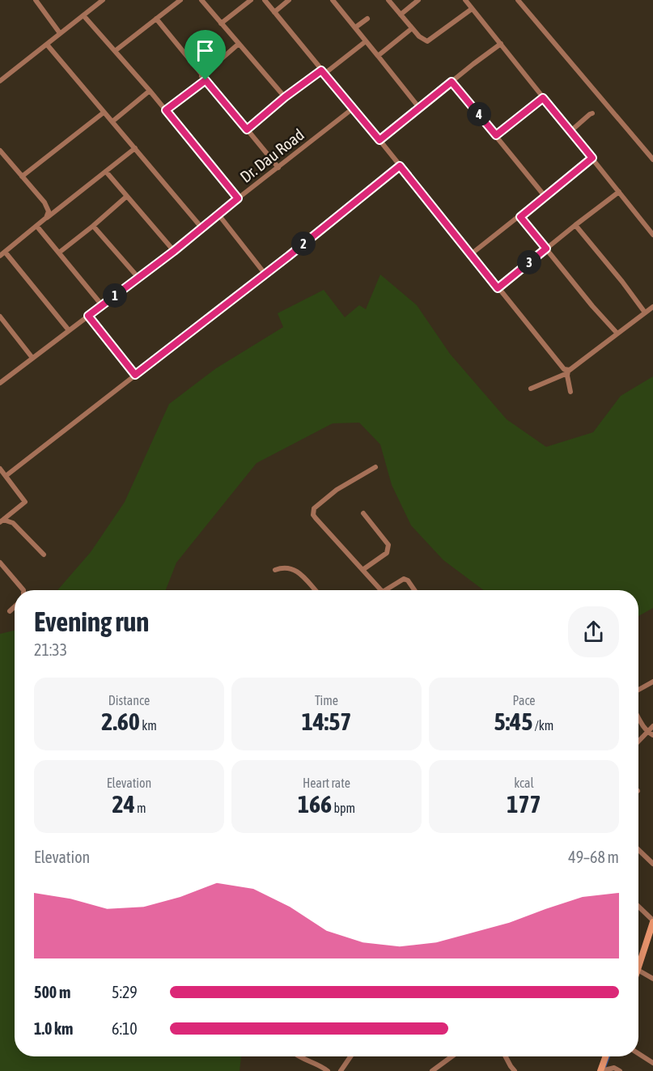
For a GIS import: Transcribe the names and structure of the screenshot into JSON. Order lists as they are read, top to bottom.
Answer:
{
  "streets": {
    "street": ["Dr. Dau Road"]
  },
  "page": {
    "pins": [
      "4",
      "2",
      "3",
      "1"
    ],
    "heading": ["Evening run", "21:33"],
    "stats": [
      ["Distance", "2.60 km"],
      ["Time", "14:57"],
      ["Pace", "5:45 /km"],
      ["Elevation", "24 m"],
      ["Heart rate", "166 bpm"],
      ["kcal", "177"]
    ],
    "chart": ["Elevation", "49–68 m"],
    "list": [
      {
        "name": "500 m",
        "note": "5:29"
      },
      {
        "name": "1.0 km",
        "note": "6:10"
      }
    ]
  }
}
